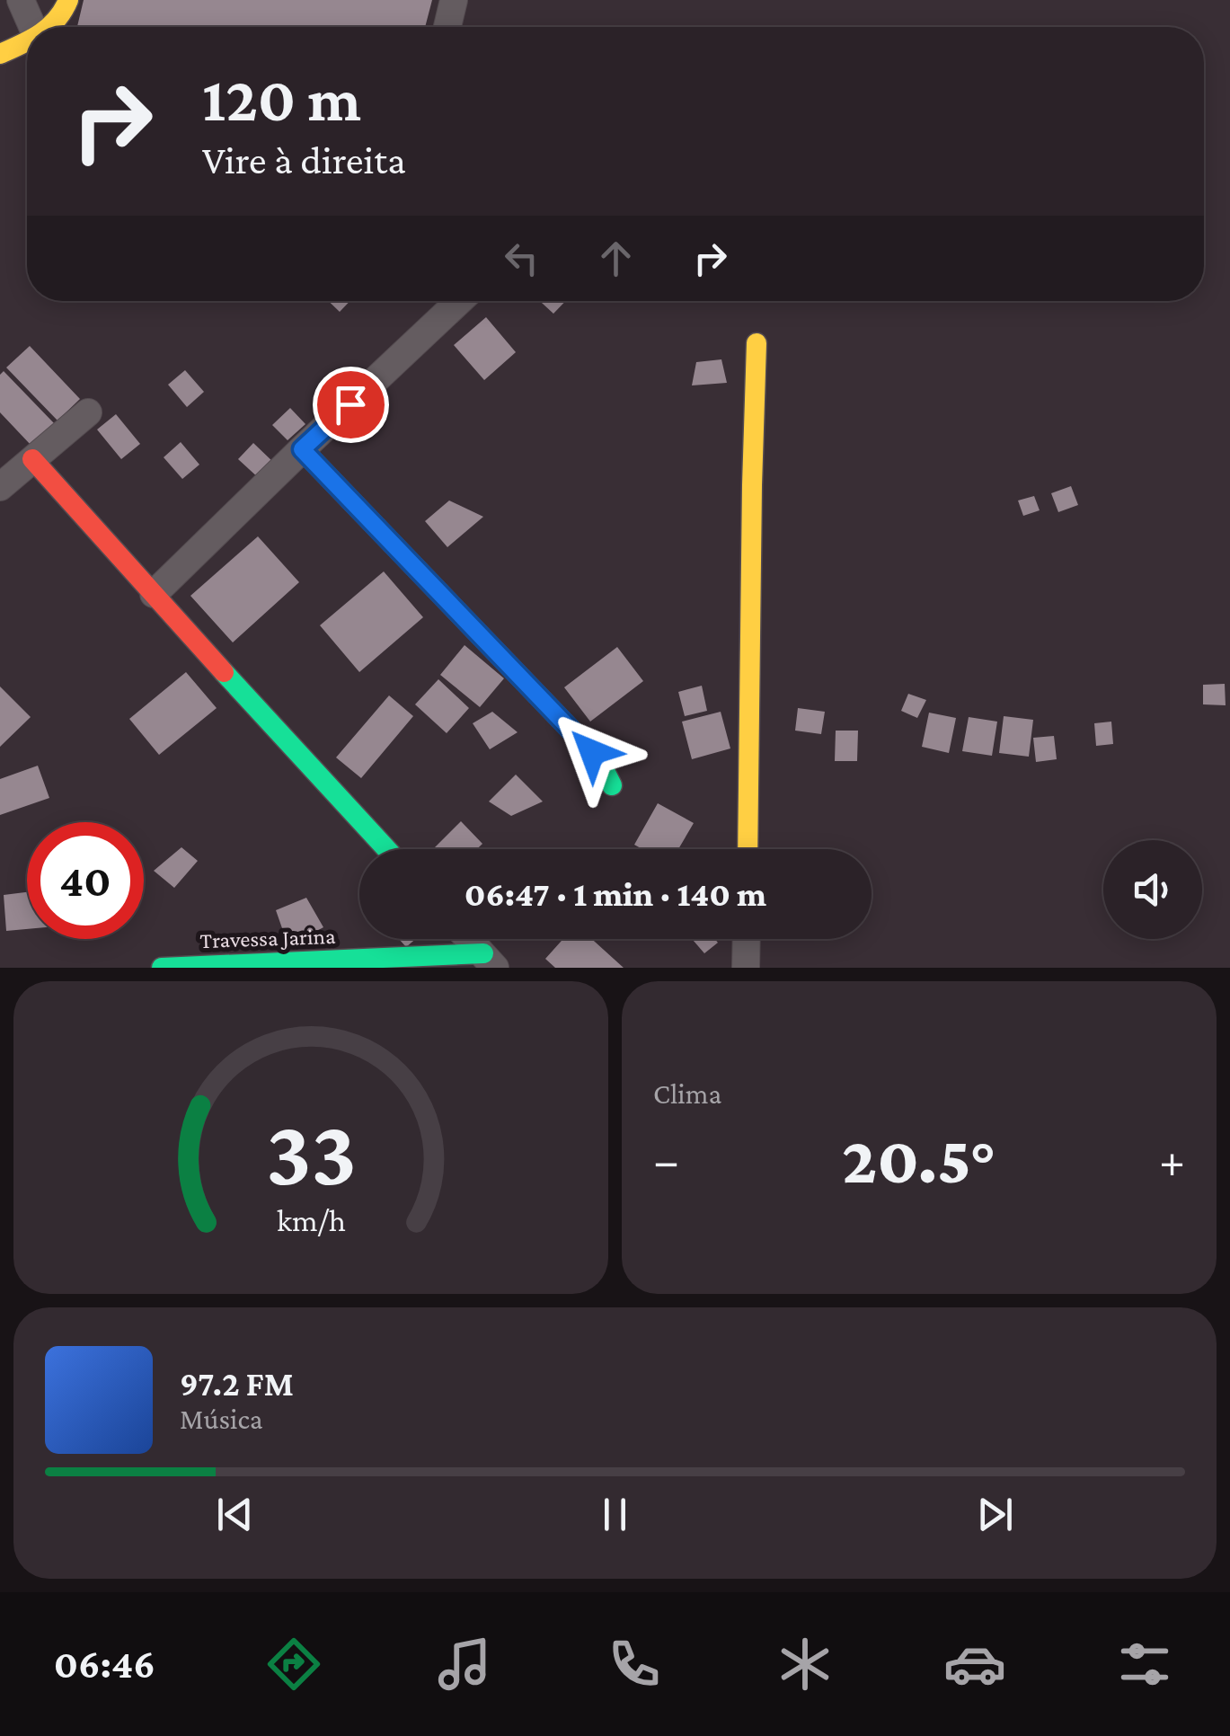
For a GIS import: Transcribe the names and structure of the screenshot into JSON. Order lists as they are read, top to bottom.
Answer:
{
  "streets": {
    "street": ["Travessa Jarina"]
  },
  "page": {
    "turn": ["120 m", "Vire à direita"],
    "limit": "40",
    "trip": "06:47 · 1 min · 140 m",
    "tile": "Clima",
    "heat": ["−", "20.5°", "+"],
    "song": ["97.2 FM", "Música"],
    "tabs": "06:46",
    "gauge": ["33", "km/h"]
  }
}
